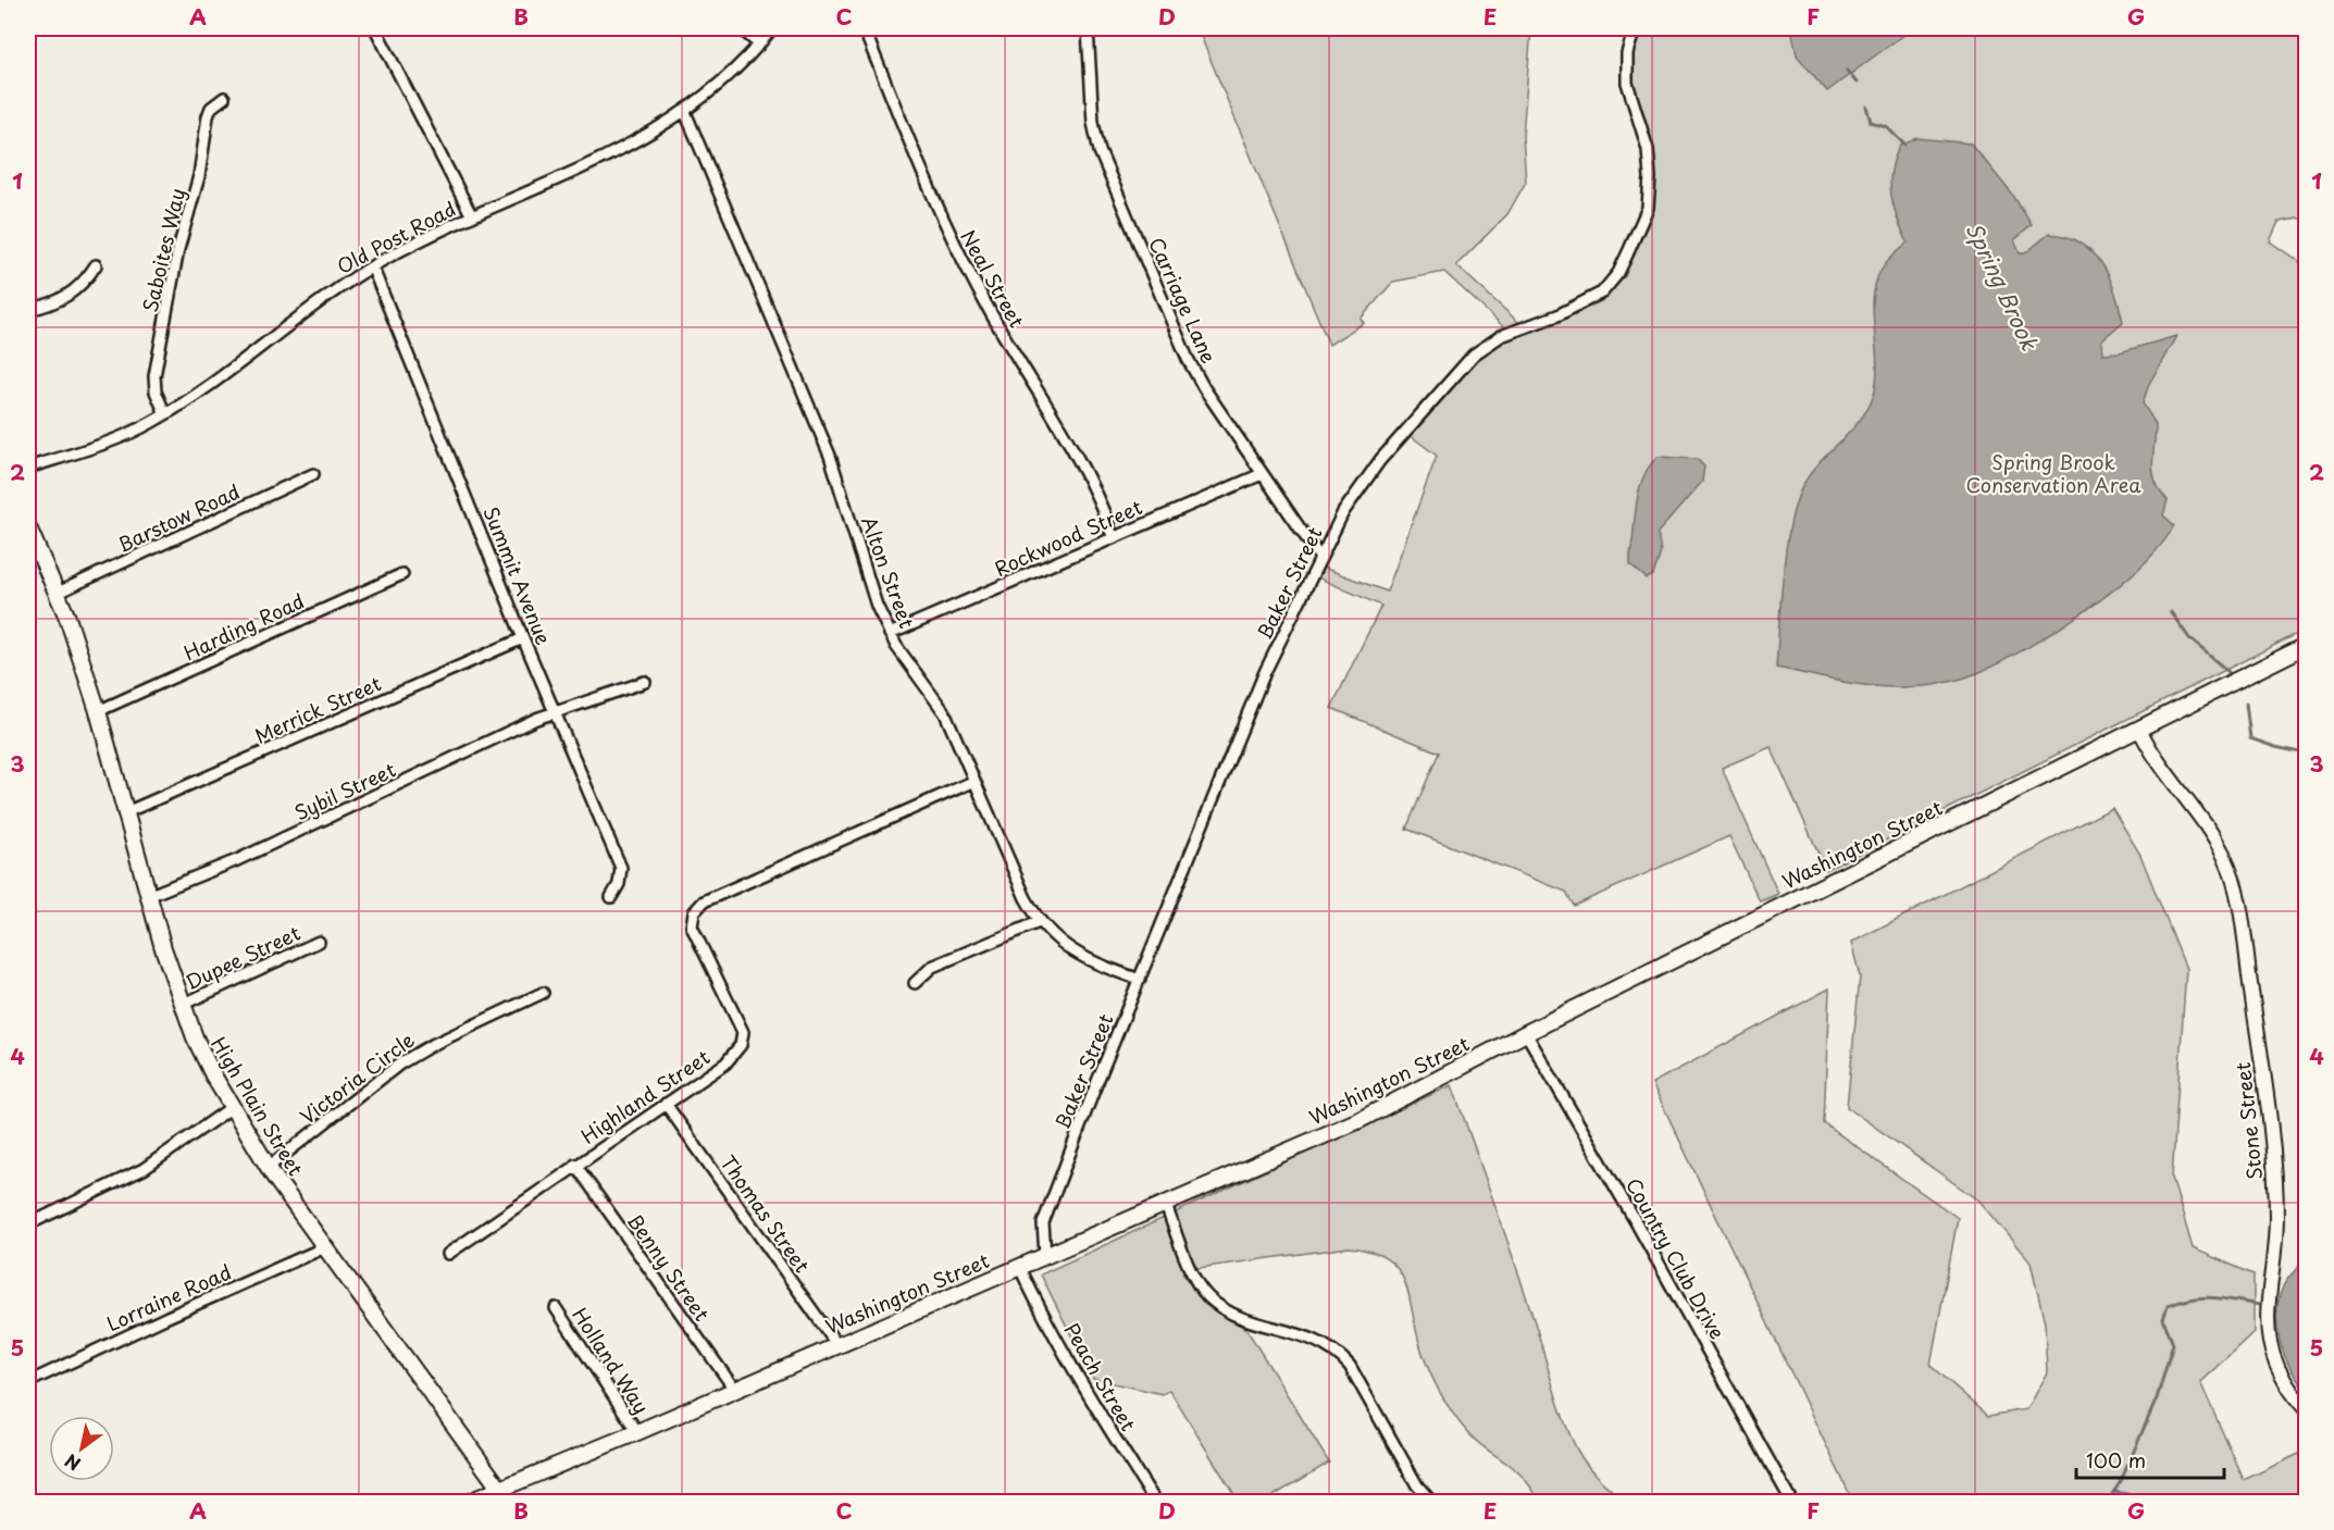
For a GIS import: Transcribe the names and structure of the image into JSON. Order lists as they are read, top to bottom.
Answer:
{
  "streets": {
    "main road": ["Washington Street", "High Plain Street"],
    "street": [
      "Old Post Road",
      "Saboites Way",
      "Neal Street",
      "Carriage Lane",
      "Barstow Road",
      "Rockwood Street",
      "Alton Street",
      "Summit Avenue",
      "Baker Street",
      "Harding Road",
      "Merrick Street",
      "Sybil Street",
      "Dupee Street",
      "Victoria Circle",
      "Highland Street",
      "Stone Street",
      "Thomas Street",
      "Country Club Drive",
      "Benny Street",
      "Lorraine Road",
      "Holland Way",
      "Peach Street"
    ]
  },
  "crossings": [
    ["Old Post Road", "Saboites Way"],
    ["Old Post Road", "Alton Street"],
    ["Old Post Road", "Summit Avenue"],
    ["Neal Street", "Rockwood Street"],
    ["Carriage Lane", "Rockwood Street"],
    ["Carriage Lane", "Baker Street"],
    ["Barstow Road", "High Plain Street"],
    ["Rockwood Street", "Alton Street"],
    ["Alton Street", "Baker Street"],
    ["Alton Street", "Highland Street"],
    ["Summit Avenue", "Merrick Street"],
    ["Summit Avenue", "Sybil Street"],
    ["Baker Street", "Washington Street"],
    ["Harding Road", "High Plain Street"],
    ["Merrick Street", "High Plain Street"],
    ["Sybil Street", "High Plain Street"],
    ["Washington Street", "High Plain Street"],
    ["Washington Street", "Stone Street"],
    ["Washington Street", "Thomas Street"],
    ["Washington Street", "Country Club Drive"],
    ["Washington Street", "Benny Street"],
    ["Washington Street", "Holland Way"],
    ["Washington Street", "Peach Street"],
    ["Dupee Street", "High Plain Street"],
    ["Victoria Circle", "High Plain Street"],
    ["Highland Street", "Thomas Street"],
    ["Highland Street", "Benny Street"],
    ["High Plain Street", "Lorraine Road"]
  ],
  "water": ["Spring Brook"],
  "parks": ["Spring Brook Conservation Area"],
  "scale_bar": "100 m",
  "north": "bottom left",
  "grid": {
    "columns": [
      "A",
      "B",
      "C",
      "D",
      "E",
      "F",
      "G"
    ],
    "rows": [
      "1",
      "2",
      "3",
      "4",
      "5"
    ]
  }
}
